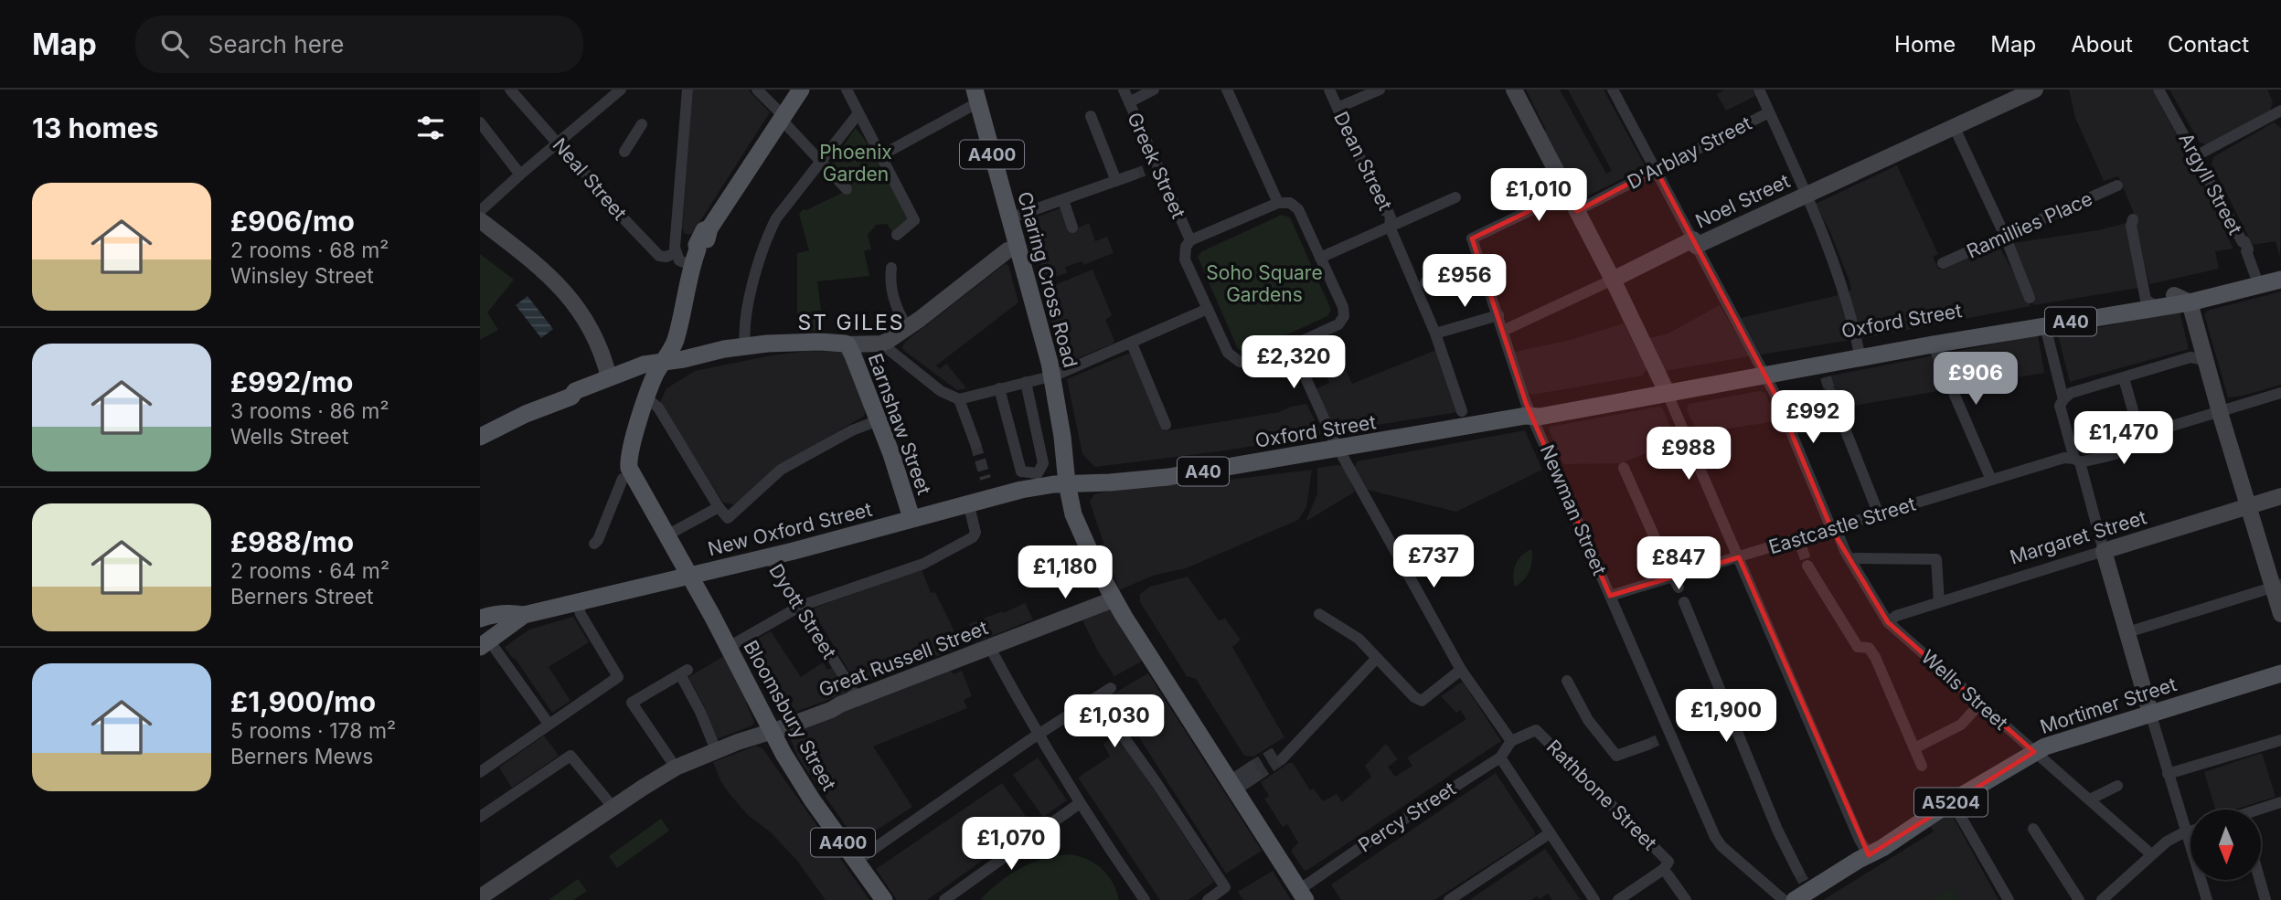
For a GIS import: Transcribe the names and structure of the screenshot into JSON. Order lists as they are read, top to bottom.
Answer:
{
  "streets": {
    "main road": [
      "A400",
      "Charing Cross Road",
      "Oxford Street",
      "A40",
      "Earnshaw Street",
      "New Oxford Street",
      "Mortimer Street",
      "Bloomsbury Street",
      "A5204"
    ],
    "street": [
      "D'Arblay Street",
      "Dean Street",
      "Greek Street",
      "Neal Street",
      "Argyll Street",
      "Noel Street",
      "Ramillies Place",
      "Newman Street",
      "Eastcastle Street",
      "Margaret Street",
      "Dyott Street",
      "Great Russell Street",
      "Wells Street",
      "Rathbone Street",
      "Percy Street"
    ]
  },
  "crossings": [
    ["D'Arblay Street", "Wells Street"],
    ["A400", "New Oxford Street"],
    ["A400", "Bloomsbury Street"],
    ["Argyll Street", "Oxford Street"],
    ["Noel Street", "Wells Street"],
    ["Charing Cross Road", "Oxford Street"],
    ["Charing Cross Road", "New Oxford Street"],
    ["Charing Cross Road", "Great Russell Street"],
    ["Charing Cross Road", "Percy Street"],
    ["Oxford Street", "Newman Street"],
    ["Oxford Street", "New Oxford Street"],
    ["Oxford Street", "Wells Street"],
    ["A40", "New Oxford Street"],
    ["Earnshaw Street", "New Oxford Street"],
    ["Newman Street", "Eastcastle Street"],
    ["Eastcastle Street", "Wells Street"],
    ["New Oxford Street", "Dyott Street"],
    ["New Oxford Street", "Bloomsbury Street"],
    ["Margaret Street", "Wells Street"],
    ["Dyott Street", "Great Russell Street"],
    ["Great Russell Street", "Bloomsbury Street"],
    ["Wells Street", "Mortimer Street"],
    ["Rathbone Street", "Percy Street"]
  ],
  "districts": ["ST GILES"],
  "parks": ["Phoenix Garden", "Soho Square Gardens"],
  "north": "bottom",
  "page": {
    "header": "Map",
    "search": "Search here",
    "nav": [
      "Home",
      "Map",
      "About",
      "Contact"
    ],
    "heading": "13 homes",
    "list": [
      {
        "name": "£906/mo",
        "note": "2 rooms · 68 m² · Winsley Street"
      },
      {
        "name": "£992/mo",
        "note": "3 rooms · 86 m² · Wells Street"
      },
      {
        "name": "£988/mo",
        "note": "2 rooms · 64 m² · Berners Street"
      },
      {
        "name": "£1,900/mo",
        "note": "5 rooms · 178 m² · Berners Mews"
      }
    ],
    "price": [
      "£1,010",
      "£956",
      "£2,320",
      "£906",
      "£992",
      "£1,470",
      "£988",
      "£737",
      "£847",
      "£1,180",
      "£1,900",
      "£1,030",
      "£1,070"
    ]
  }
}
